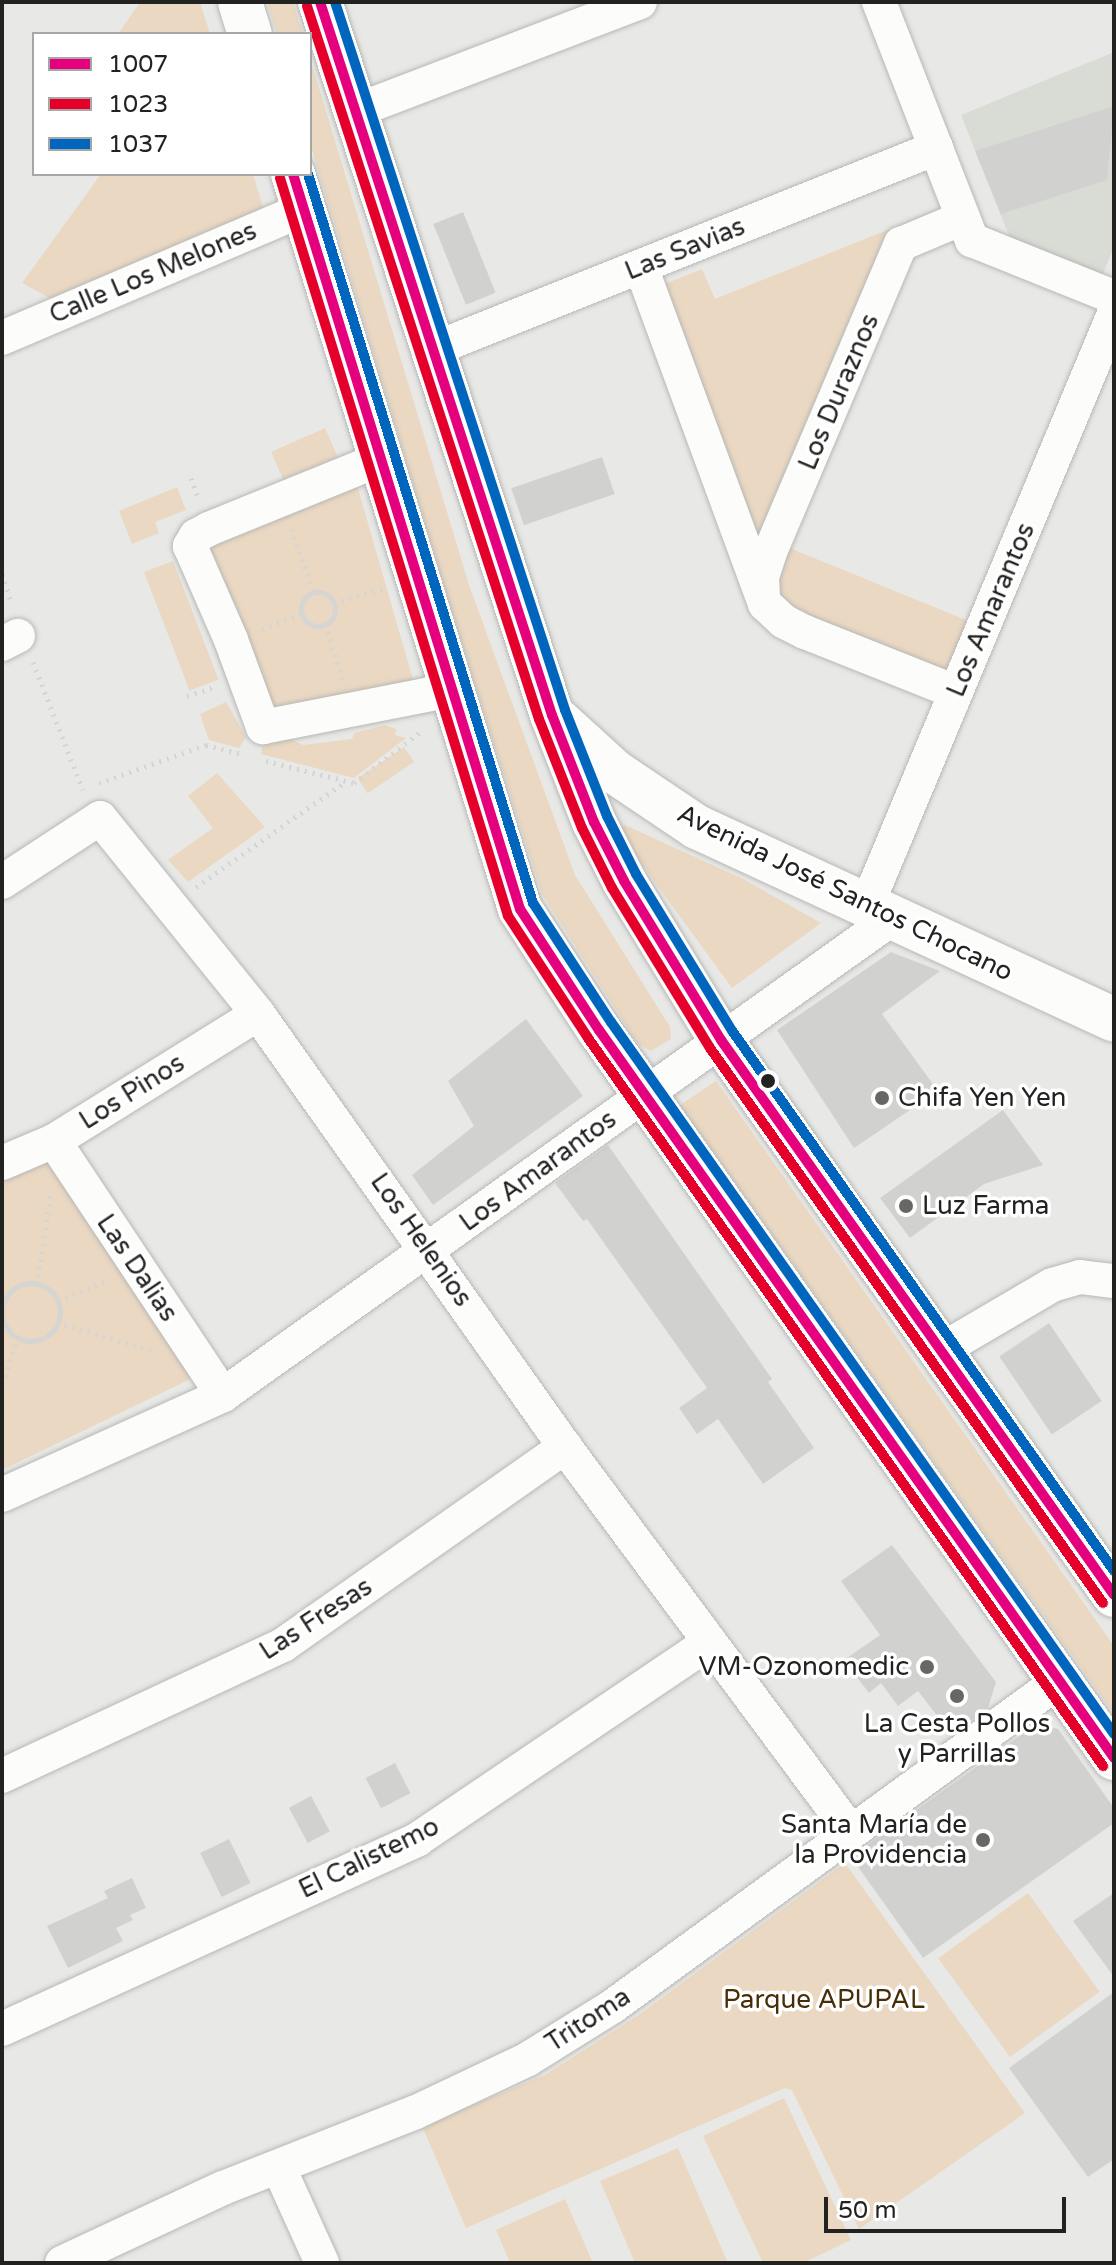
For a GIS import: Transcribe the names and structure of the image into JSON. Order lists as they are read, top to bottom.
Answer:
{
  "streets": {
    "main road": ["Avenida José Santos Chocano"],
    "street": [
      "Las Savias",
      "Calle Los Melones",
      "Los Duraznos",
      "Los Amarantos",
      "Los Pinos",
      "Los Helenios",
      "Las Dalias",
      "Las Fresas",
      "El Calistemo",
      "Tritoma"
    ]
  },
  "crossings": [
    ["Los Amarantos", "Avenida José Santos Chocano"],
    ["Los Amarantos", "Los Helenios"],
    ["Los Amarantos", "Las Dalias"],
    ["Los Pinos", "Los Helenios"],
    ["Los Pinos", "Las Dalias"],
    ["Los Helenios", "Las Fresas"],
    ["Los Helenios", "El Calistemo"],
    ["Los Helenios", "Tritoma"]
  ],
  "parks": ["Parque APUPAL"],
  "places": [
    "Chifa Yen Yen",
    "Luz Farma",
    "VM-Ozonomedic",
    "La Cesta Pollos y Parrillas",
    "Santa María de la Providencia"
  ],
  "lines": ["transit line 1007", "transit line 1037", "transit line 1023"],
  "legend": ["1007", "1023", "1037"],
  "scale_bar": "50 m"
}
